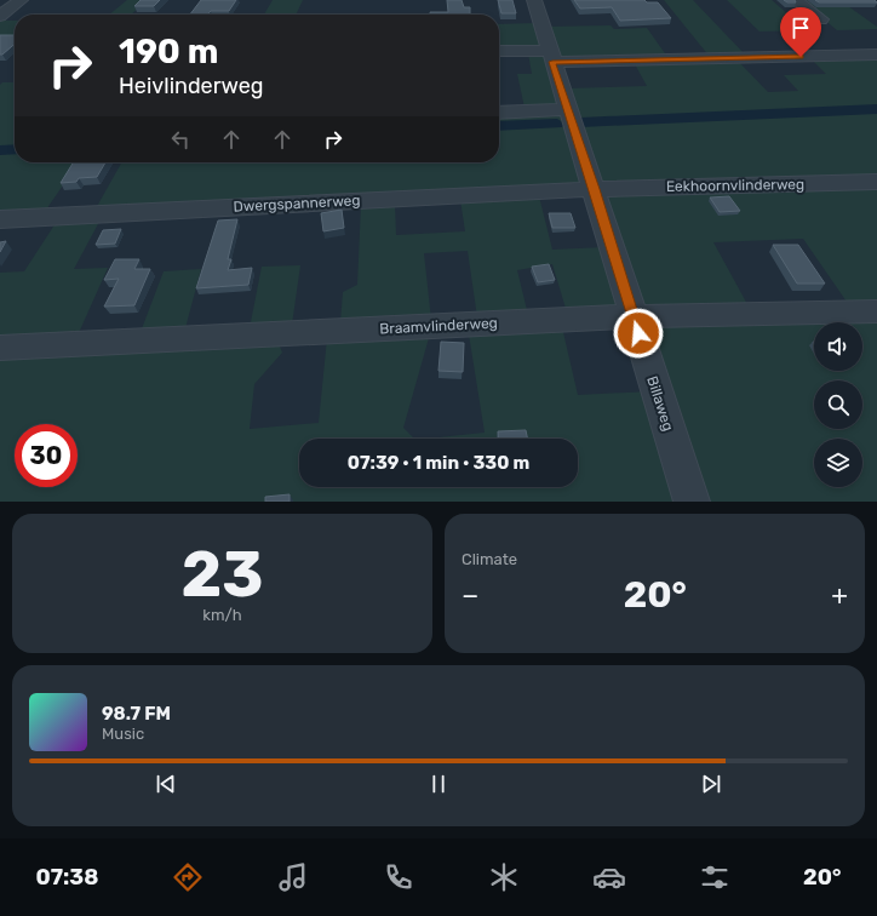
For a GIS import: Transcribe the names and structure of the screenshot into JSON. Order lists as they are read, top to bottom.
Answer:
{
  "streets": {
    "street": [
      "Eekhoornvlinderweg",
      "Dwergspannerweg",
      "Braamvlinderweg",
      "Billaweg"
    ]
  },
  "crossings": [
    ["Eekhoornvlinderweg", "Dwergspannerweg"],
    ["Eekhoornvlinderweg", "Billaweg"],
    ["Dwergspannerweg", "Billaweg"],
    ["Braamvlinderweg", "Billaweg"]
  ],
  "page": {
    "turn": ["190 m", "Heivlinderweg"],
    "limit": "30",
    "trip": "07:39 · 1 min · 330 m",
    "tile": [
      ["23", "km/h"],
      "Climate"
    ],
    "heat": ["−", "20°", "+"],
    "song": ["98.7 FM", "Music"],
    "tabs": ["07:38", "20°"]
  }
}
